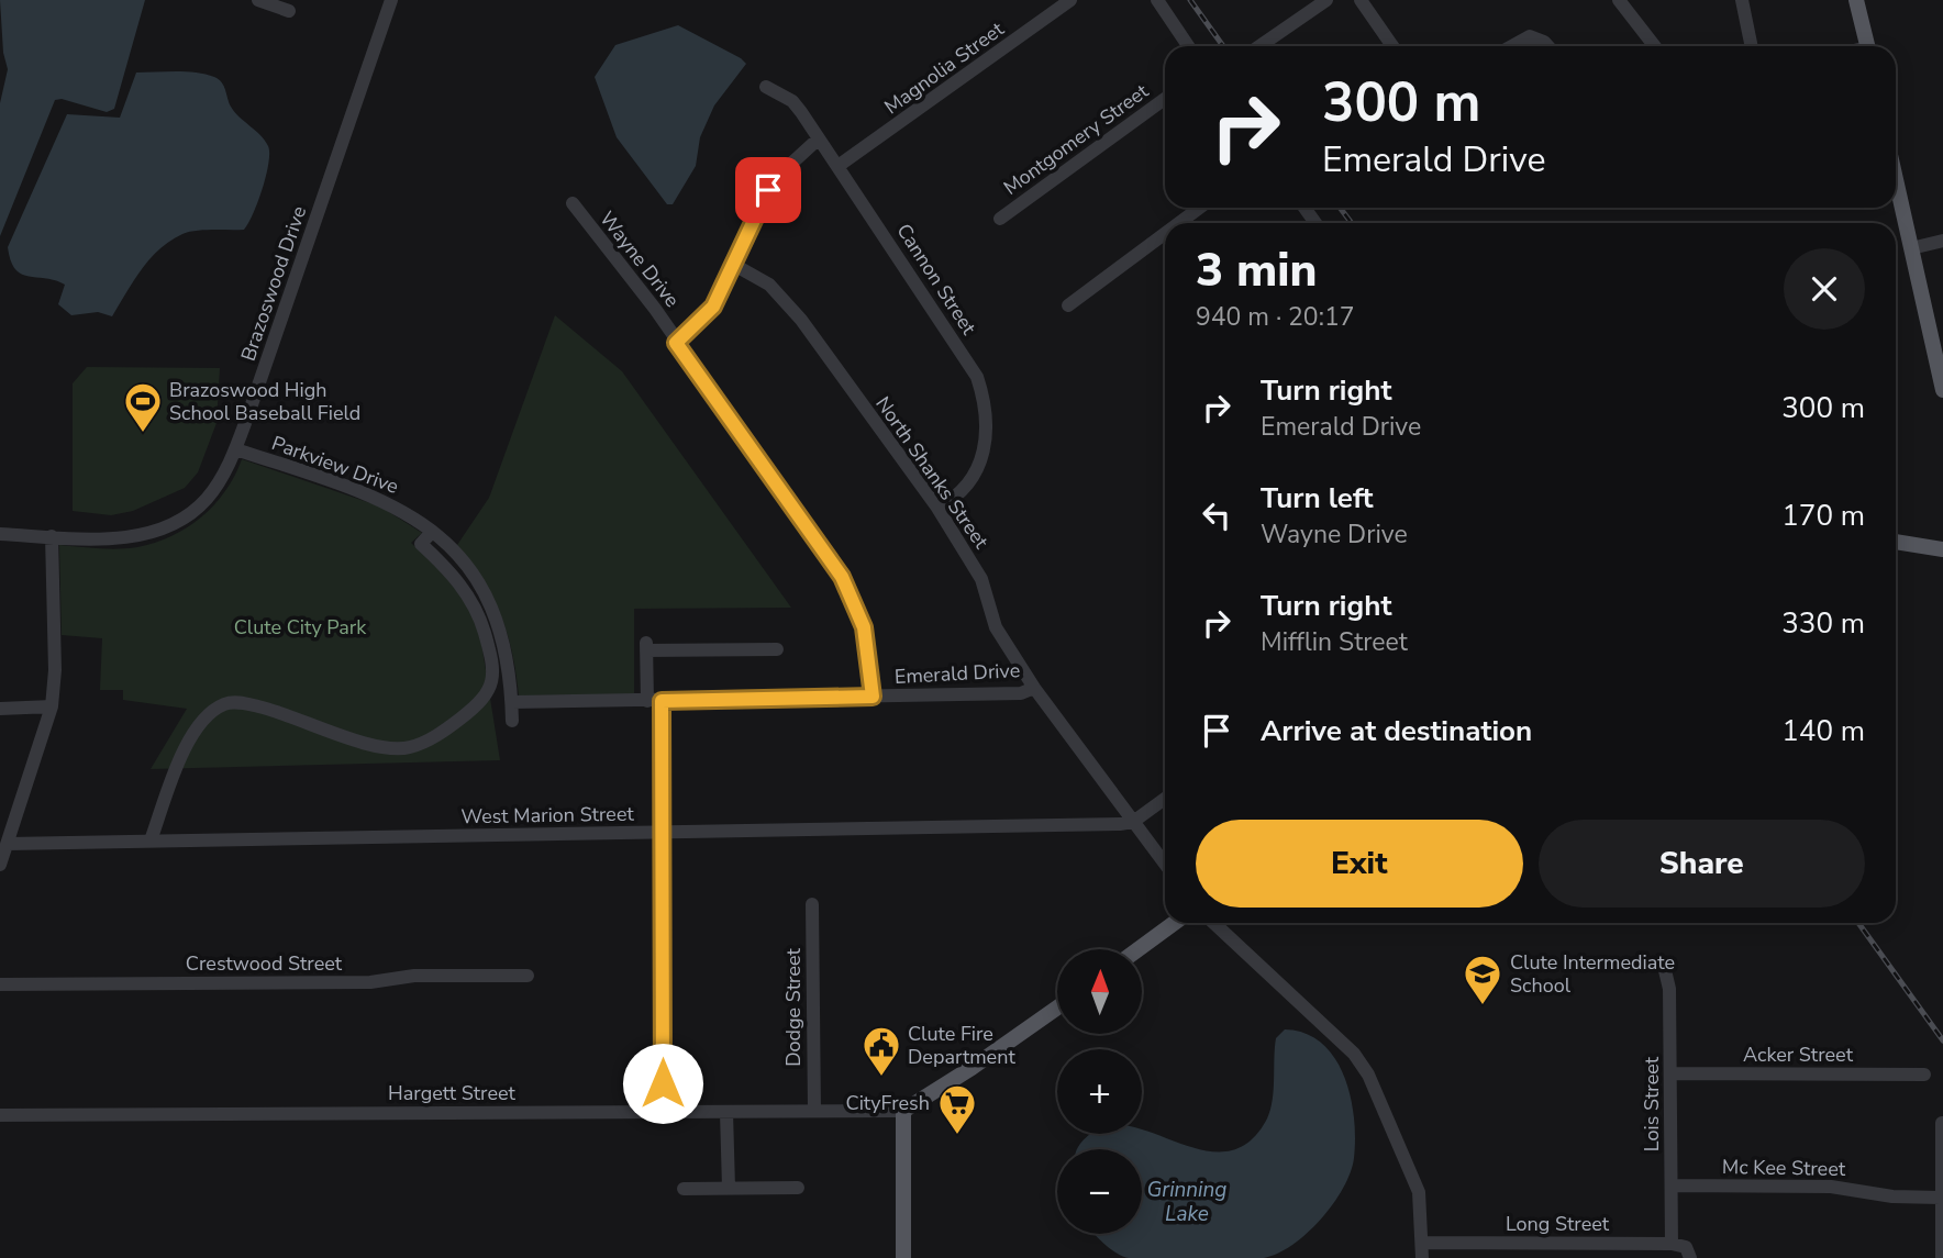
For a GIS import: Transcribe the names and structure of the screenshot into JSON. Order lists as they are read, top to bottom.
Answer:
{
  "streets": {
    "street": [
      "Magnolia Street",
      "Montgomery Street",
      "Wayne Drive",
      "Cannon Street",
      "Brazoswood Drive",
      "Parkview Drive",
      "North Shanks Street",
      "Emerald Drive",
      "West Marion Street",
      "Crestwood Street",
      "Dodge Street",
      "Acker Street",
      "Hargett Street",
      "Lois Street",
      "Mc Kee Street",
      "Long Street"
    ]
  },
  "crossings": [
    ["Magnolia Street", "Cannon Street"],
    ["Wayne Drive", "Emerald Drive"],
    ["Cannon Street", "North Shanks Street"],
    ["Brazoswood Drive", "Parkview Drive"],
    ["Parkview Drive", "Emerald Drive"],
    ["North Shanks Street", "Emerald Drive"],
    ["North Shanks Street", "West Marion Street"],
    ["Dodge Street", "Hargett Street"],
    ["Acker Street", "Lois Street"],
    ["Lois Street", "Mc Kee Street"],
    ["Lois Street", "Long Street"]
  ],
  "water": ["Grinning Lake"],
  "parks": ["Clute City Park"],
  "places": {
    "sports": ["Brazoswood High School Baseball Field"],
    "school or university": ["Clute Intermediate School"],
    "public building": ["Clute Fire Department"],
    "supermarket": ["CityFresh"]
  },
  "north": "top",
  "page": {
    "turn": ["300 m", "Emerald Drive"],
    "heading": ["3 min", "940 m · 20:17"],
    "list": [
      {
        "name": "Turn right",
        "note": "Emerald Drive",
        "value": "300 m"
      },
      {
        "name": "Turn left",
        "note": "Wayne Drive",
        "value": "170 m"
      },
      {
        "name": "Turn right",
        "note": "Mifflin Street",
        "value": "330 m"
      },
      {
        "name": "Arrive at destination",
        "value": "140 m"
      }
    ],
    "buttons": ["Exit", "Share"],
    "map_buttons": ["+", "−"]
  }
}
